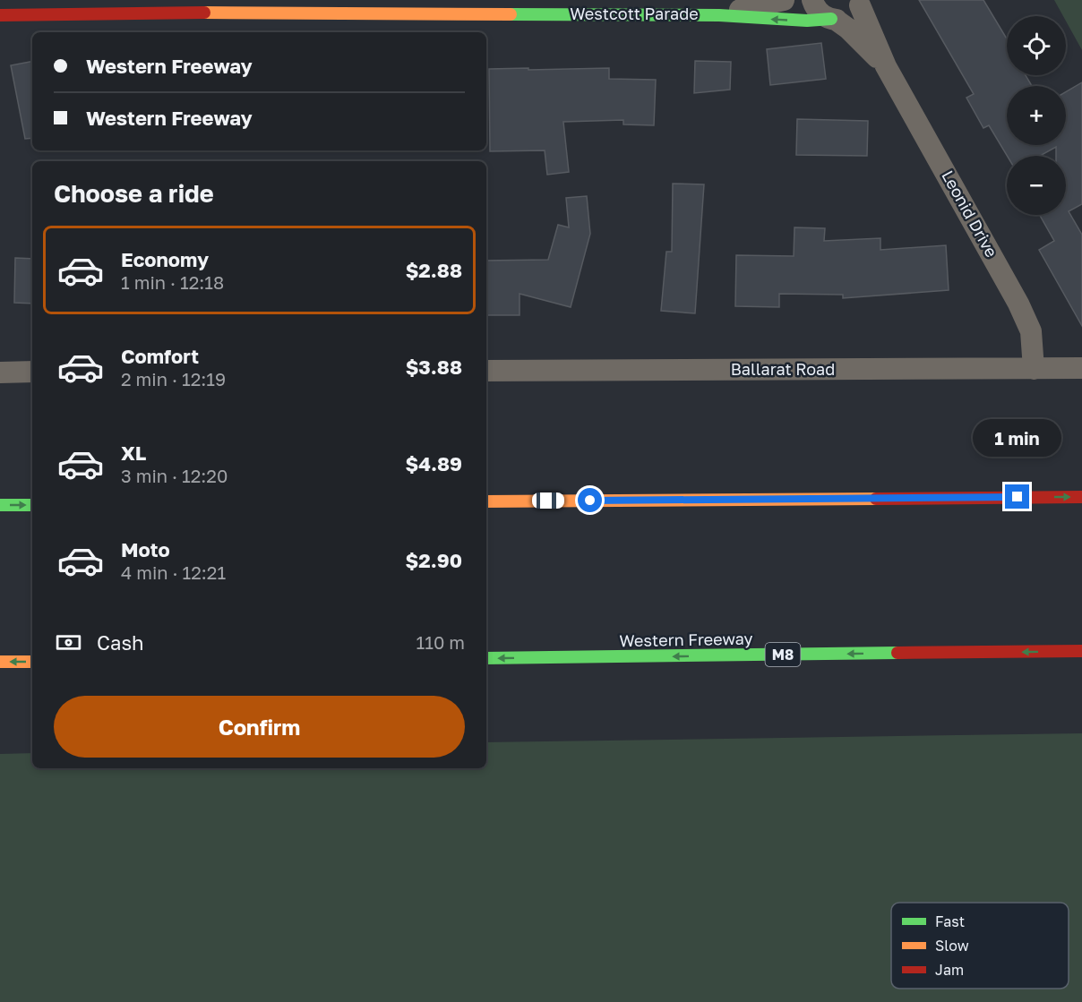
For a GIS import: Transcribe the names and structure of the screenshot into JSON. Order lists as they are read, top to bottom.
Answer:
{
  "streets": {
    "main road": ["Westcott Parade", "Western Freeway", "M8"],
    "street": ["Leonid Drive", "Ballarat Road"]
  },
  "crossings": [
    ["Westcott Parade", "Leonid Drive"],
    ["Leonid Drive", "Ballarat Road"]
  ],
  "one_way": ["Western Freeway"],
  "legend": ["Fast", "Slow", "Jam"],
  "page": {
    "map_buttons": ["+", "−"],
    "banner": ["Western Freeway", "Western Freeway"],
    "heading": "Choose a ride",
    "list": [
      {
        "name": "Economy",
        "note": "1 min · 12:18",
        "value": "$2.88"
      },
      {
        "name": "Comfort",
        "note": "2 min · 12:19",
        "value": "$3.88"
      },
      {
        "name": "XL",
        "note": "3 min · 12:20",
        "value": "$4.89"
      },
      {
        "name": "Moto",
        "note": "4 min · 12:21",
        "value": "$2.90"
      }
    ],
    "bubble": "1 min",
    "pay": ["Cash", "110 m"],
    "buttons": "Confirm"
  }
}
